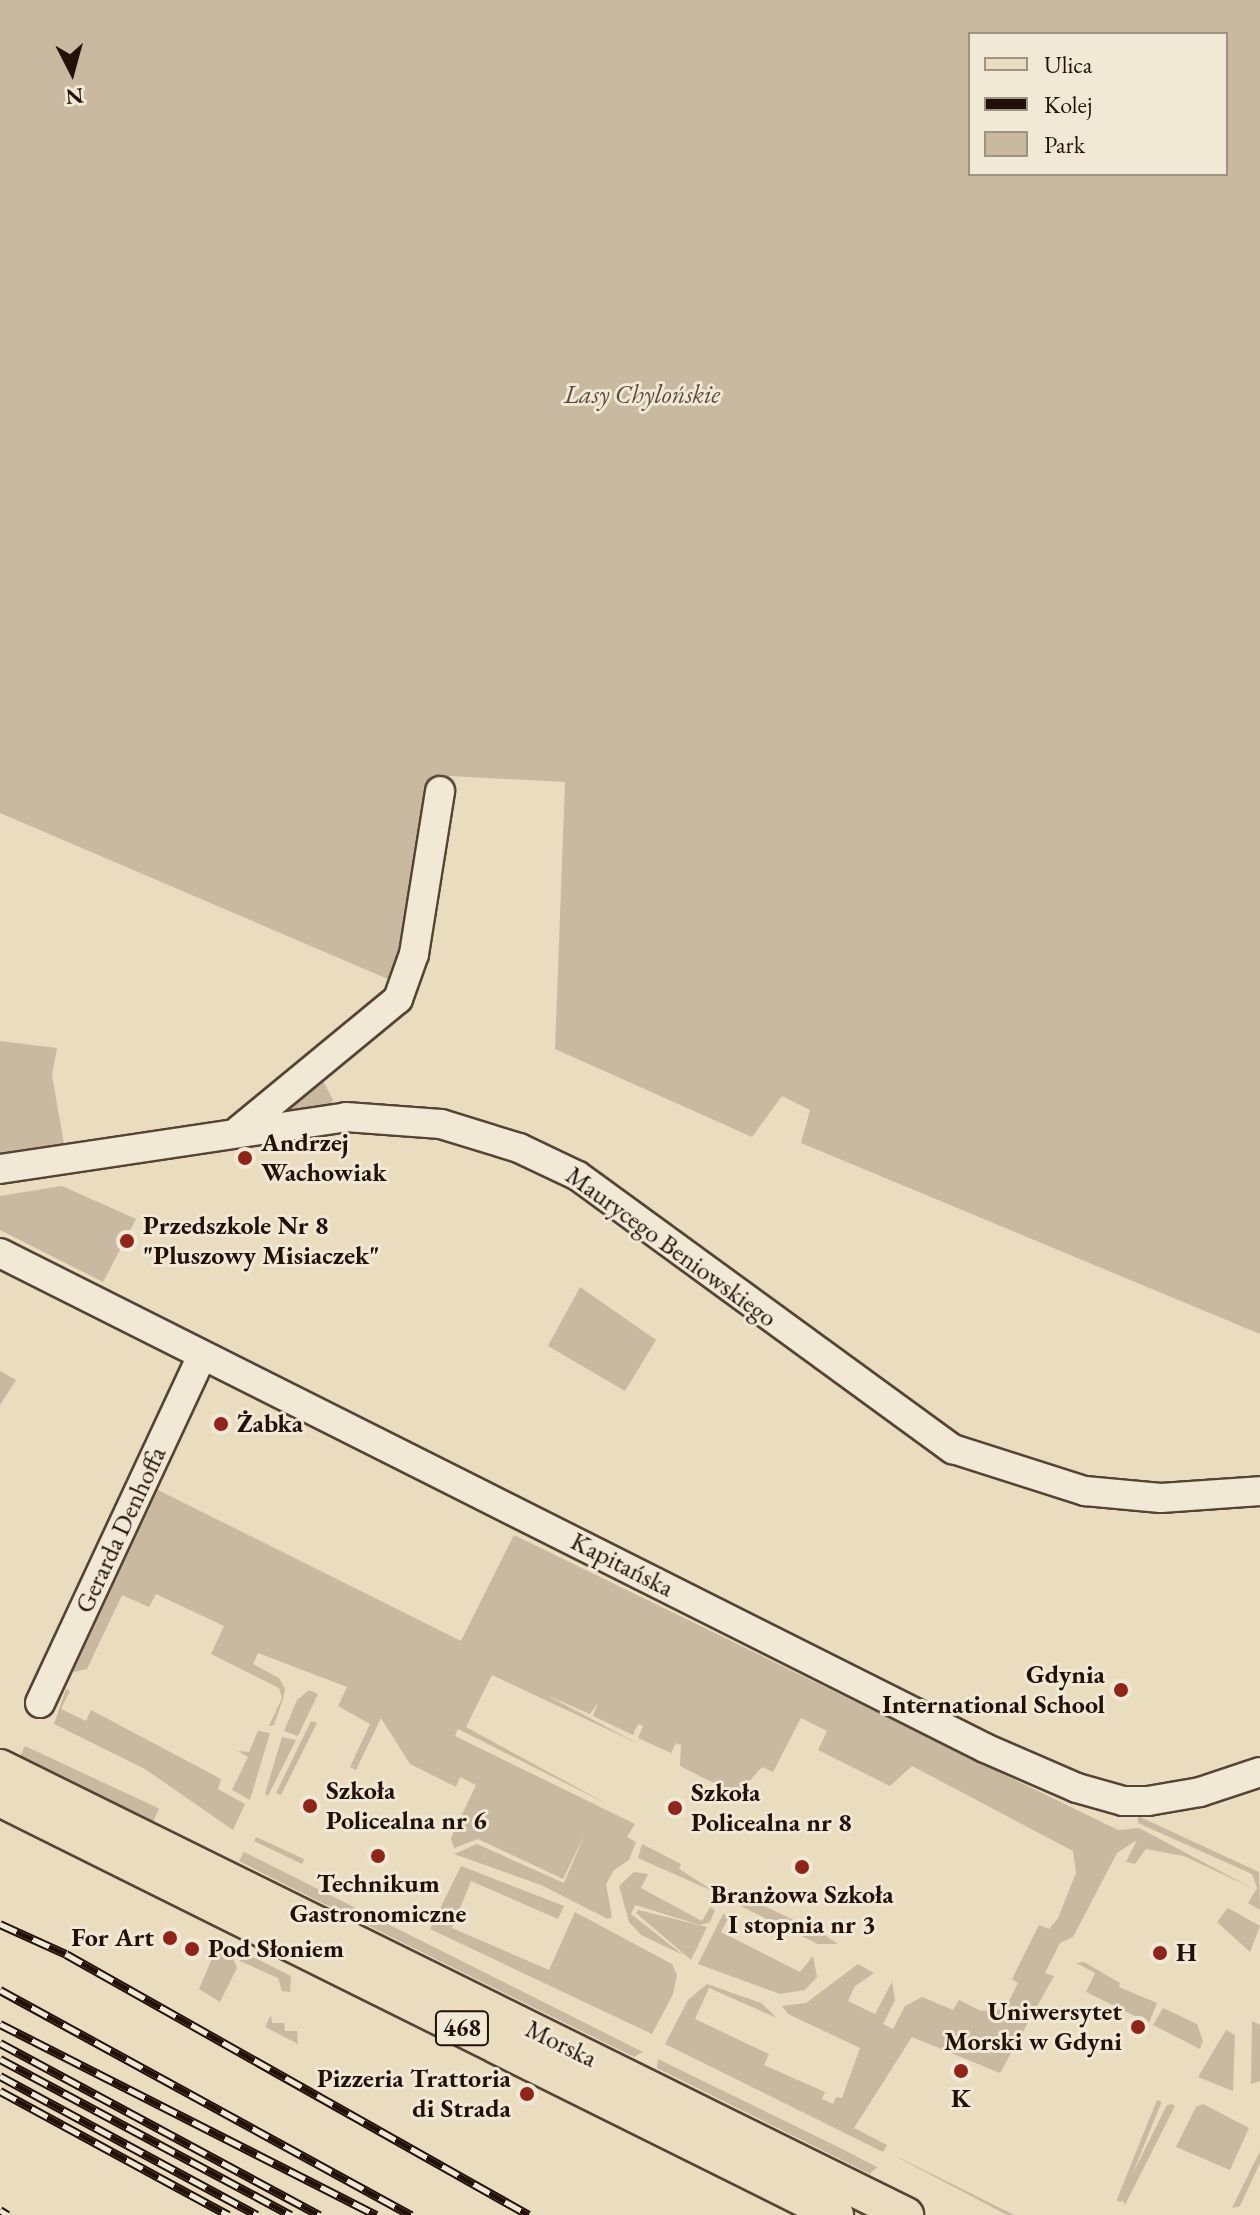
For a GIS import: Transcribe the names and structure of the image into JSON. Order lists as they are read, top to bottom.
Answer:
{
  "streets": {
    "main road": ["468", "Morska"],
    "street": ["Maurycego Beniowskiego", "Gerarda Denhoffa", "Kapitańska"]
  },
  "crossings": [
    ["Gerarda Denhoffa", "Kapitańska"]
  ],
  "parks": ["Lasy Chylońskie"],
  "places": [
    "Andrzej Wachowiak",
    "Przedszkole Nr 8 \"Pluszowy Misiaczek\"",
    "Żabka",
    "Gdynia International School",
    "Szkoła Policealna nr 6",
    "Szkoła Policealna nr 8",
    "Technikum Gastronomiczne",
    "Branżowa Szkoła I stopnia nr 3",
    "For Art",
    "Pod Słoniem",
    "H",
    "Uniwersytet Morski w Gdyni",
    "K",
    "Pizzeria Trattoria di Strada"
  ],
  "legend": ["Ulica", "Kolej", "Park"],
  "north": "bottom"
}
